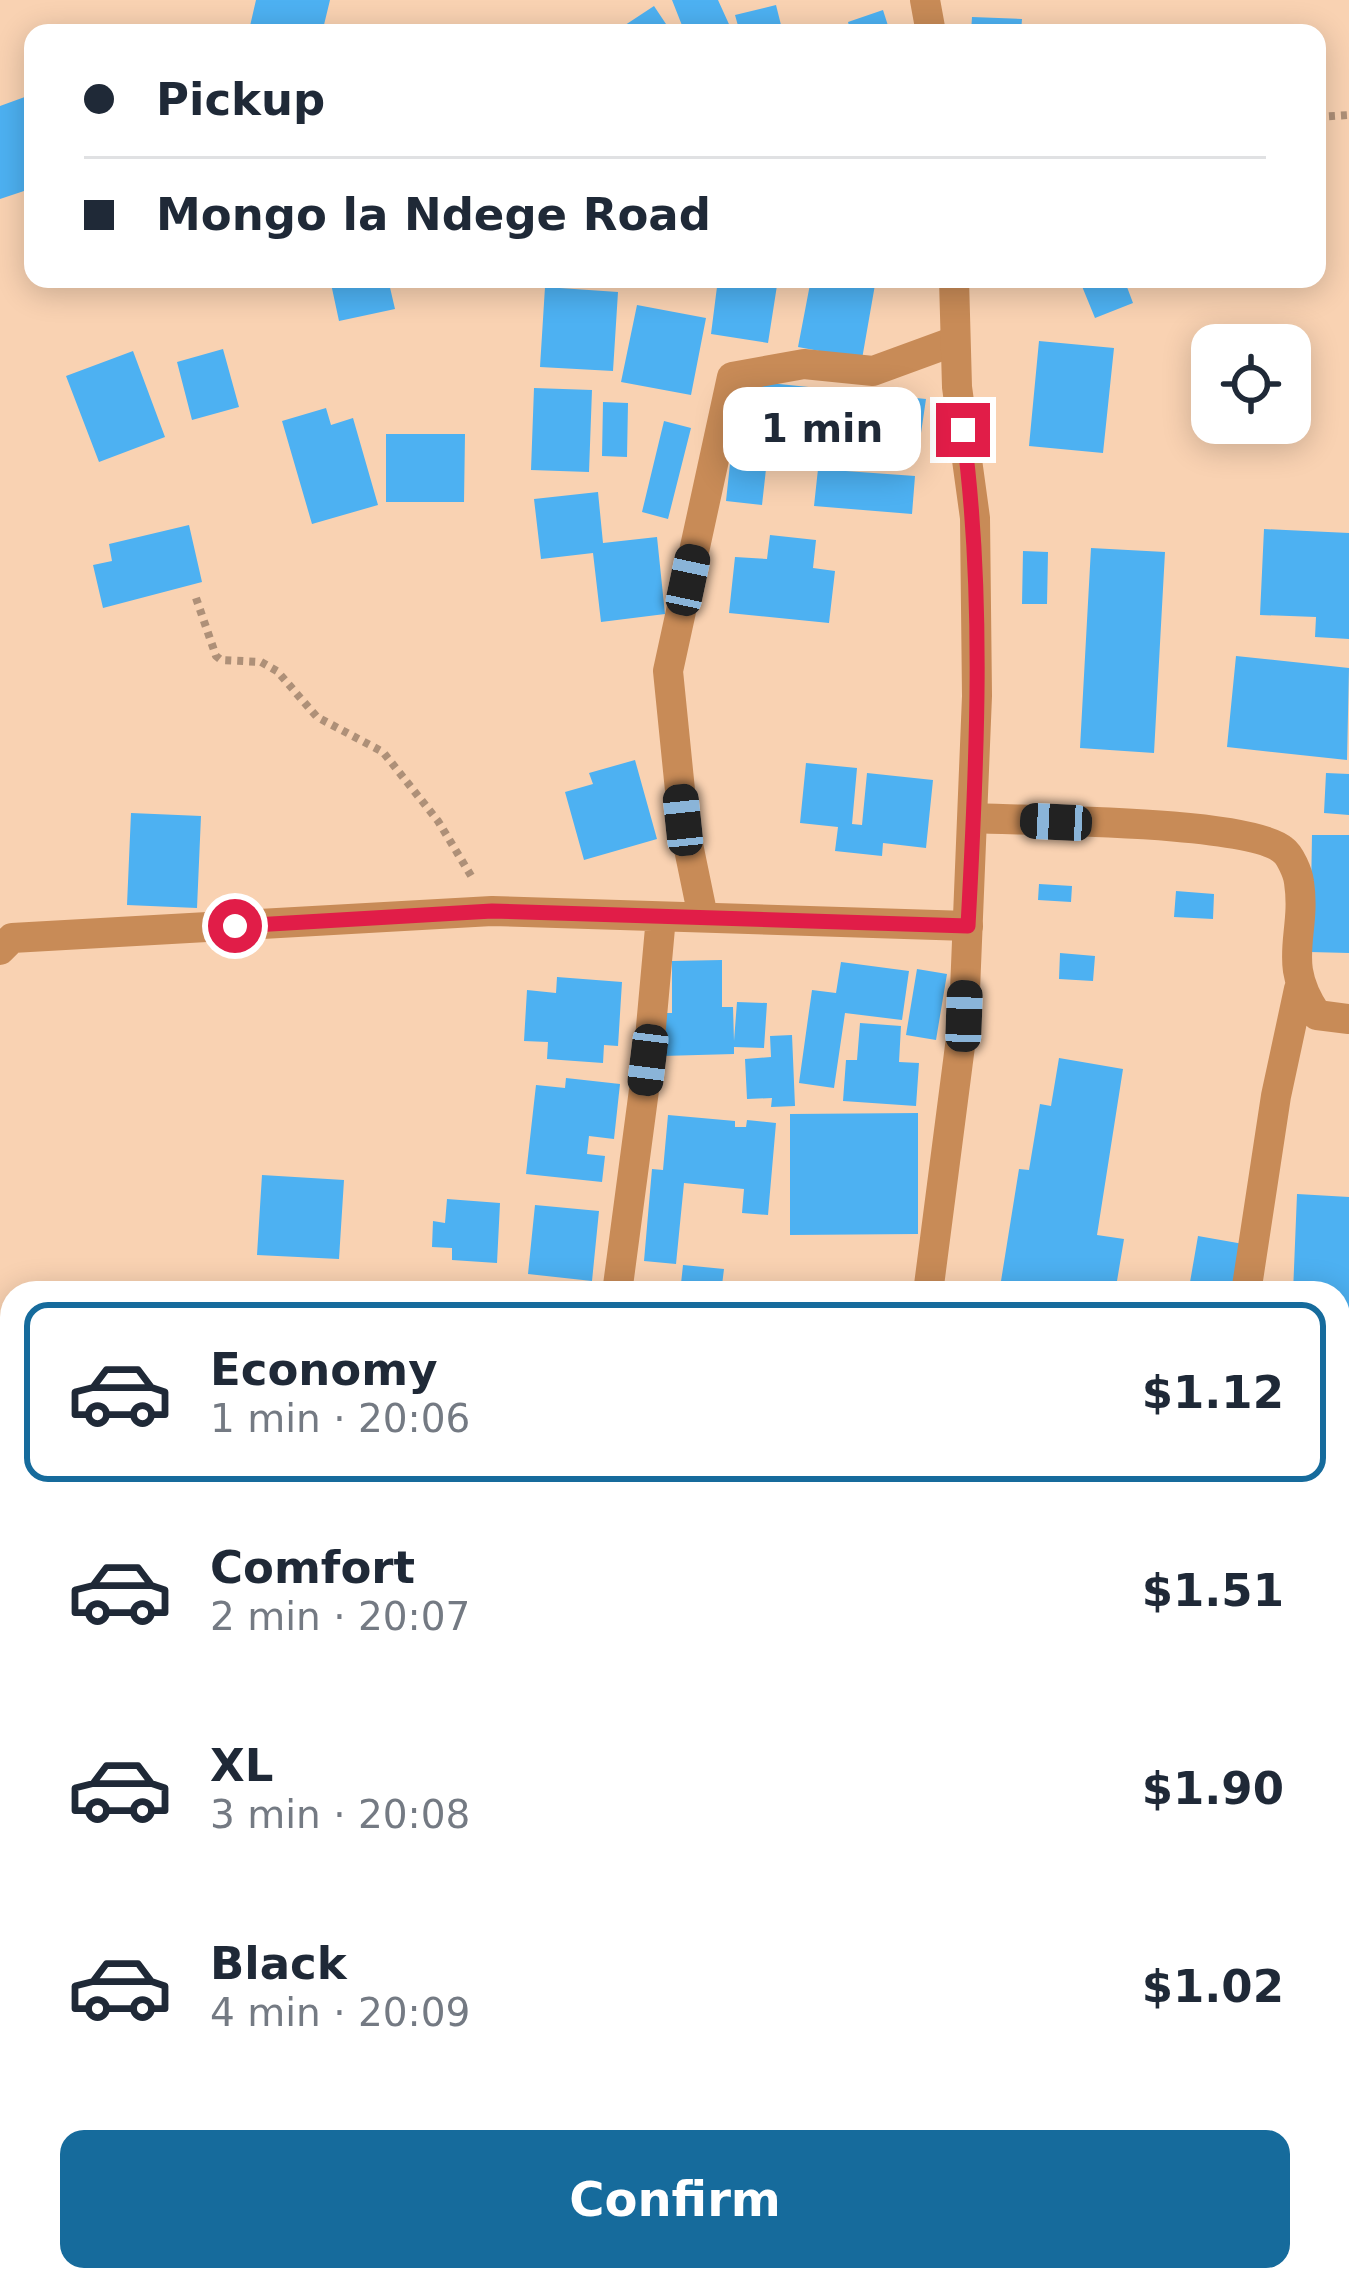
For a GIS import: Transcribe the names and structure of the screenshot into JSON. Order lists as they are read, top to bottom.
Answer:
{
  "page": {
    "banner": ["Pickup", "Mongo la Ndege Road"],
    "bubble": "1 min",
    "list": [
      {
        "name": "Economy",
        "note": "1 min · 20:06",
        "value": "$1.12"
      },
      {
        "name": "Comfort",
        "note": "2 min · 20:07",
        "value": "$1.51"
      },
      {
        "name": "XL",
        "note": "3 min · 20:08",
        "value": "$1.90"
      },
      {
        "name": "Black",
        "note": "4 min · 20:09",
        "value": "$1.02"
      }
    ],
    "buttons": "Confirm"
  }
}
